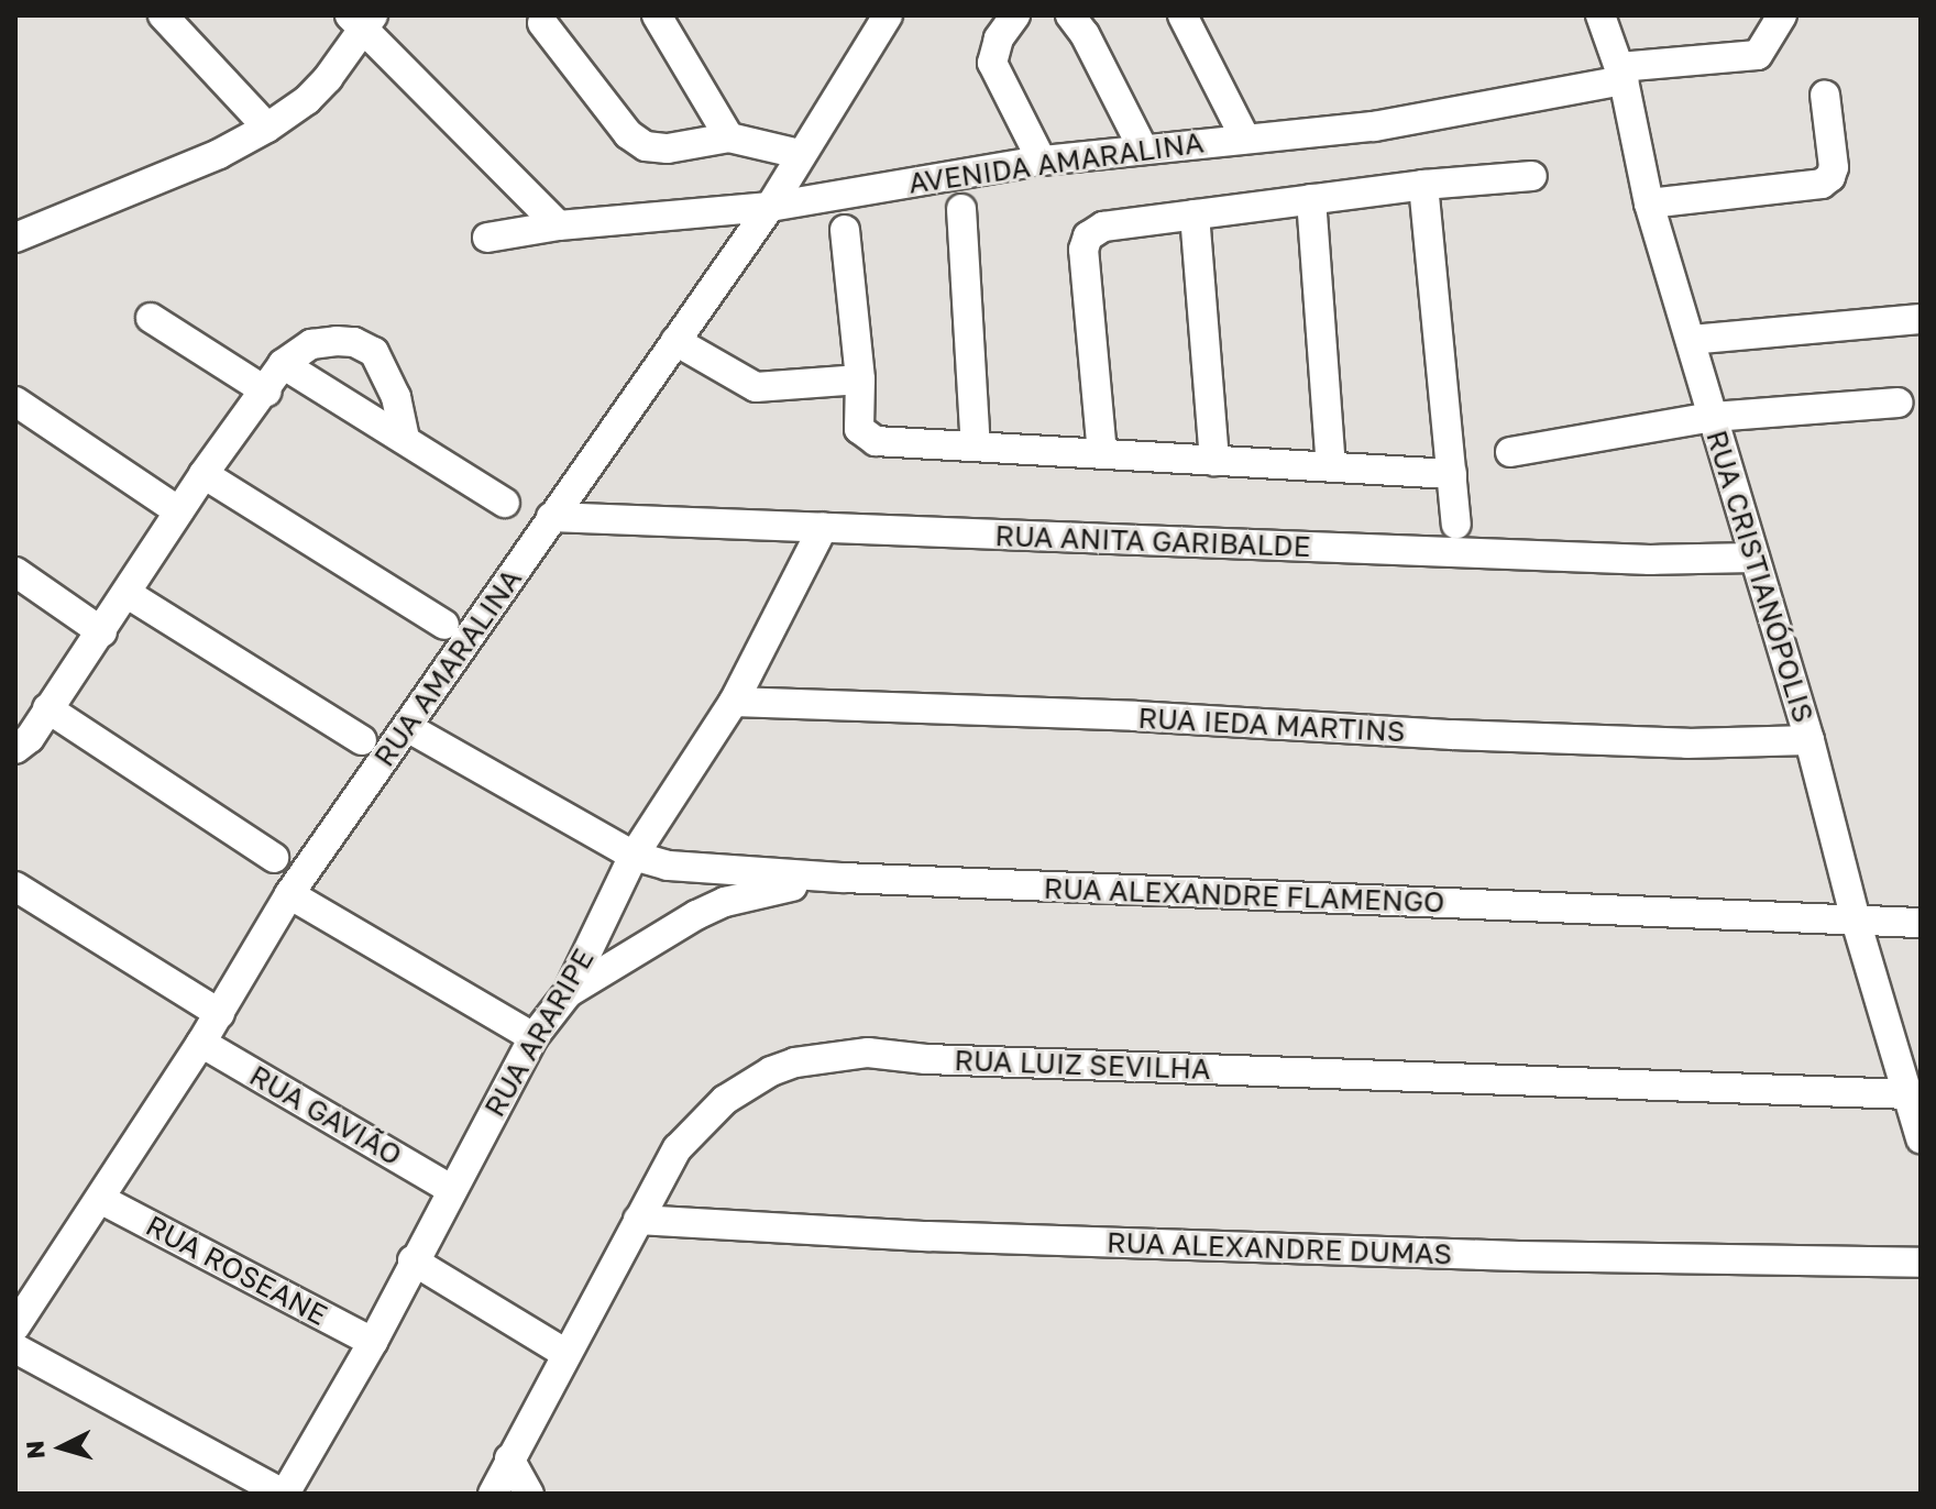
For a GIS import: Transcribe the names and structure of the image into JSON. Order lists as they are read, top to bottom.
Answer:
{
  "streets": {
    "street": [
      "AVENIDA AMARALINA",
      "RUA ANITA GARIBALDE",
      "RUA CRISTIANÓPOLIS",
      "RUA AMARALINA",
      "RUA IEDA MARTINS",
      "RUA ALEXANDRE FLAMENGO",
      "RUA ARARIPE",
      "RUA LUIZ SEVILHA",
      "RUA GAVIÃO",
      "RUA ALEXANDRE DUMAS",
      "RUA ROSEANE"
    ]
  },
  "crossings": [
    ["AVENIDA AMARALINA", "RUA CRISTIANÓPOLIS"],
    ["AVENIDA AMARALINA", "RUA AMARALINA"],
    ["RUA ANITA GARIBALDE", "RUA CRISTIANÓPOLIS"],
    ["RUA ANITA GARIBALDE", "RUA AMARALINA"],
    ["RUA ANITA GARIBALDE", "RUA ARARIPE"],
    ["RUA CRISTIANÓPOLIS", "RUA IEDA MARTINS"],
    ["RUA CRISTIANÓPOLIS", "RUA ALEXANDRE FLAMENGO"],
    ["RUA CRISTIANÓPOLIS", "RUA LUIZ SEVILHA"],
    ["RUA AMARALINA", "RUA ALEXANDRE FLAMENGO"],
    ["RUA AMARALINA", "RUA GAVIÃO"],
    ["RUA AMARALINA", "RUA ROSEANE"],
    ["RUA IEDA MARTINS", "RUA ARARIPE"],
    ["RUA ALEXANDRE FLAMENGO", "RUA ARARIPE"],
    ["RUA ARARIPE", "RUA GAVIÃO"],
    ["RUA ARARIPE", "RUA ROSEANE"],
    ["RUA LUIZ SEVILHA", "RUA ALEXANDRE DUMAS"]
  ],
  "north": "left"
}
